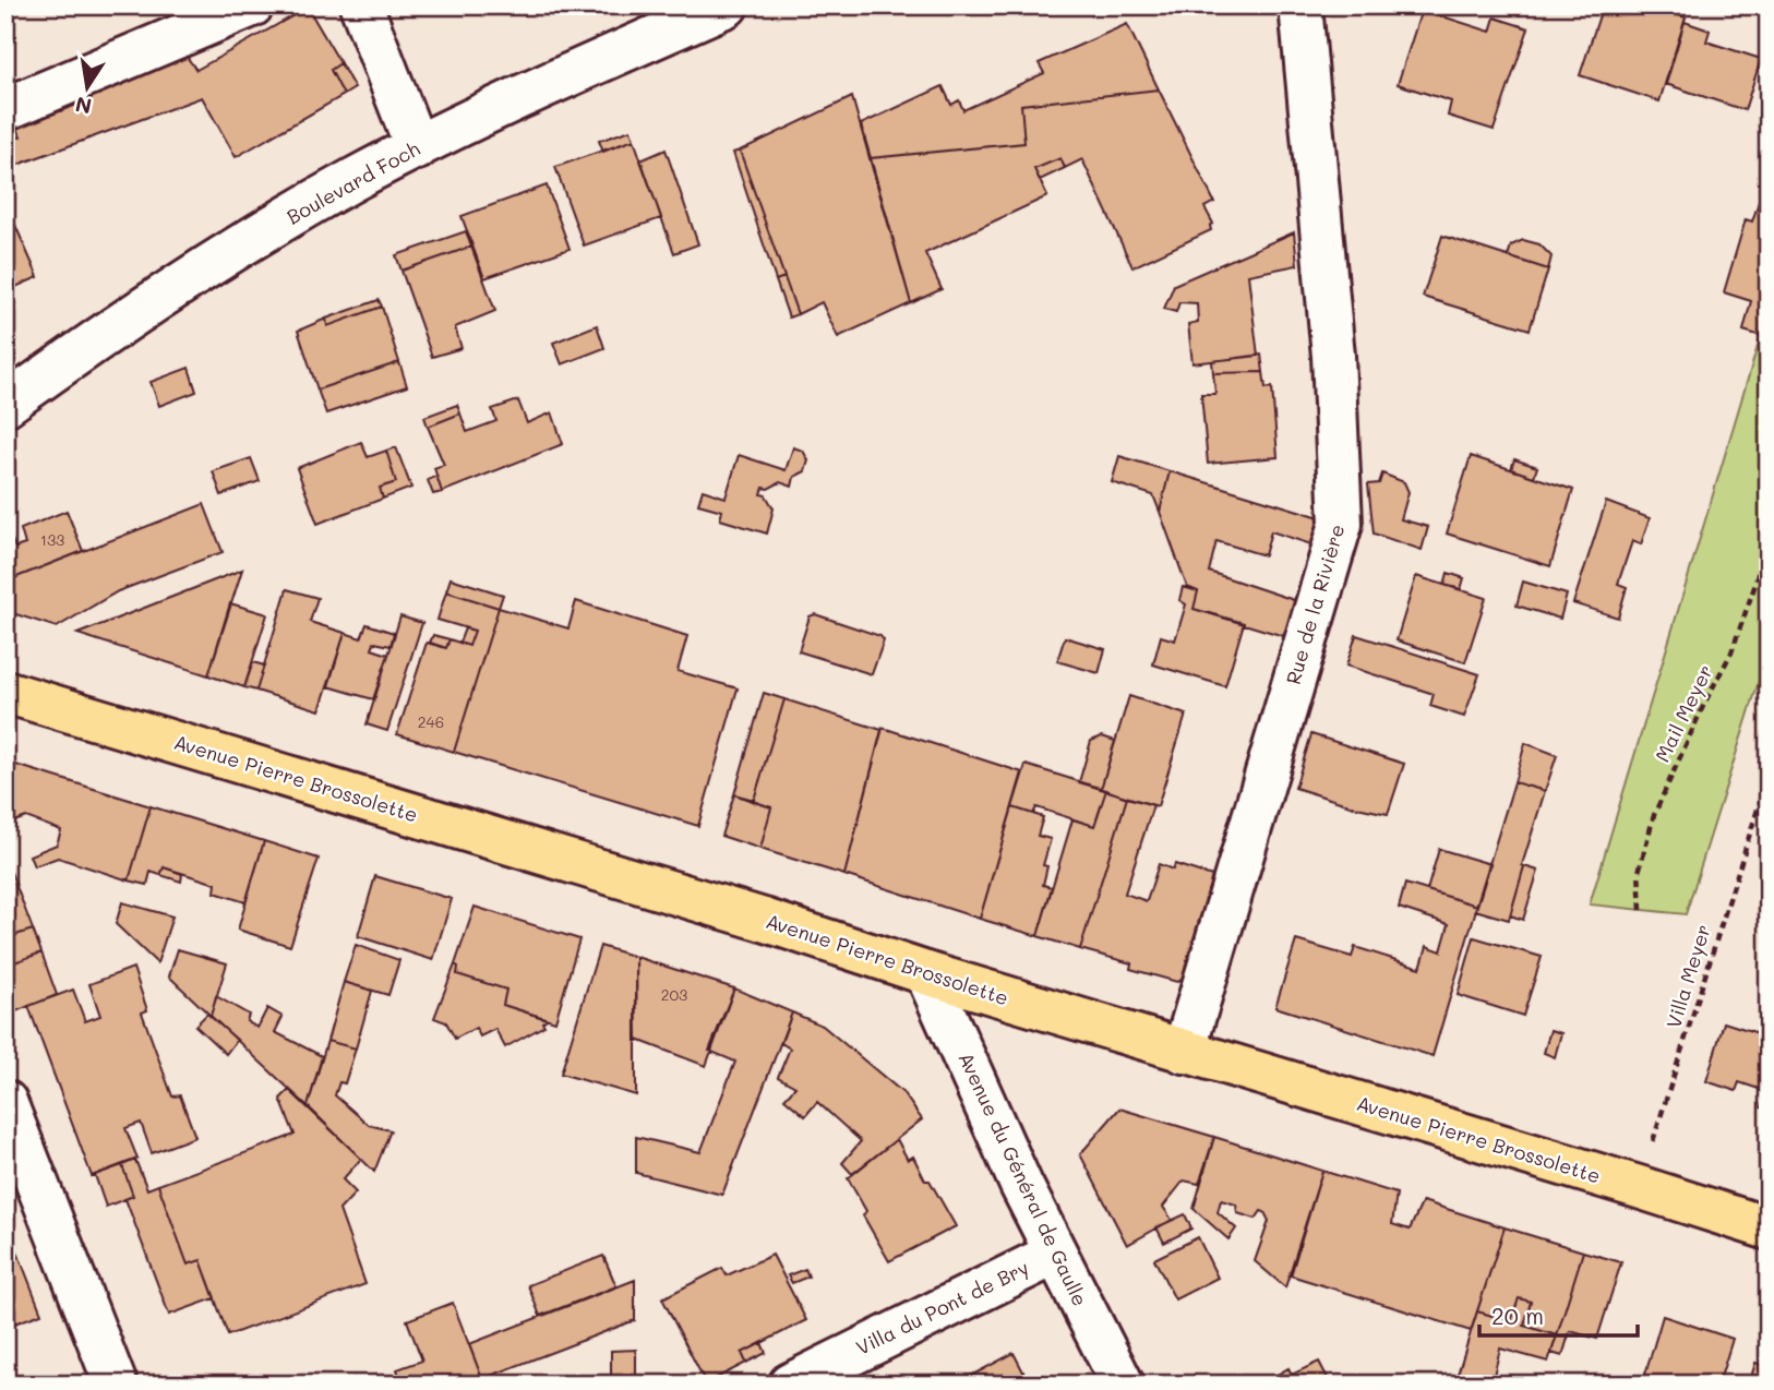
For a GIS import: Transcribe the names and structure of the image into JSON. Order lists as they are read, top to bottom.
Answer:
{
  "streets": {
    "main road": ["Avenue Pierre Brossolette"],
    "street": [
      "Boulevard Foch",
      "Rue de la Rivière",
      "Avenue du Général de Gaulle",
      "Villa du Pont de Bry"
    ],
    "path": ["Mail Meyer", "Villa Meyer"]
  },
  "crossings": [
    ["Rue de la Rivière", "Avenue Pierre Brossolette"],
    ["Avenue Pierre Brossolette", "Villa Meyer"],
    ["Avenue Pierre Brossolette", "Avenue du Général de Gaulle"],
    ["Avenue du Général de Gaulle", "Villa du Pont de Bry"]
  ],
  "house_numbers": ["133", "246", "203"],
  "scale_bar": "20 m",
  "north": "bottom"
}
